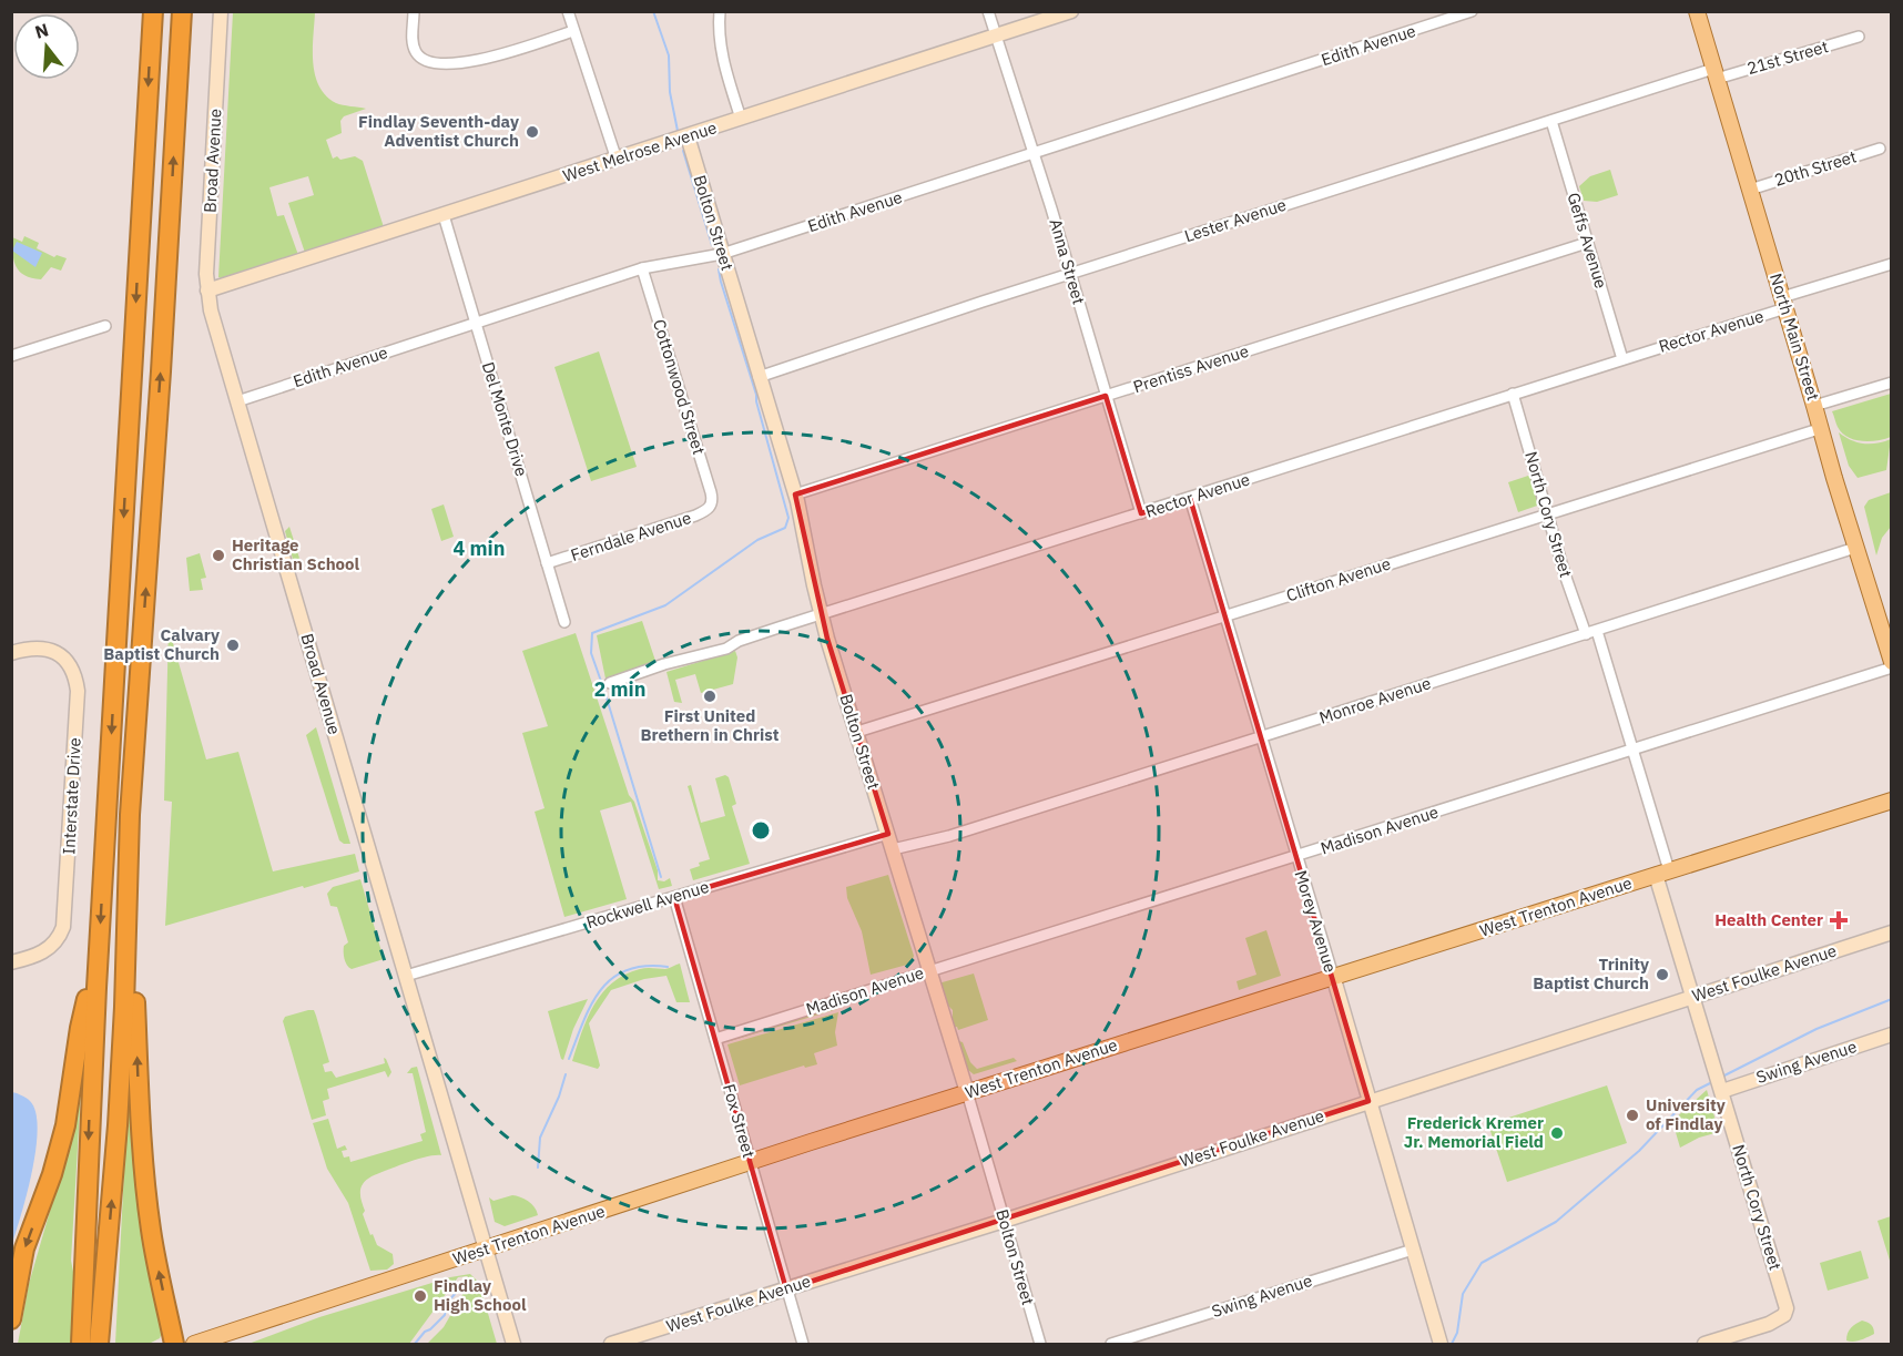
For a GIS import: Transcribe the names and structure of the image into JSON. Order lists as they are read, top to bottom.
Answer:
{
  "streets": {
    "main road": ["North Main Street", "West Trenton Avenue"],
    "street": [
      "Edith Avenue",
      "21st Street",
      "West Melrose Avenue",
      "Broad Avenue",
      "20th Street",
      "Lester Avenue",
      "Bolton Street",
      "Geffs Avenue",
      "Anna Street",
      "Rector Avenue",
      "Prentiss Avenue",
      "Cottonwood Street",
      "Del Monte Drive",
      "North Cory Street",
      "Ferndale Avenue",
      "Clifton Avenue",
      "Monroe Avenue",
      "Interstate Drive",
      "Madison Avenue",
      "Rockwell Avenue",
      "Morey Avenue",
      "West Foulke Avenue",
      "Swing Avenue",
      "Fox Street"
    ]
  },
  "crossings": [
    ["Edith Avenue", "Broad Avenue"],
    ["Edith Avenue", "Bolton Street"],
    ["Edith Avenue", "Anna Street"],
    ["Edith Avenue", "Cottonwood Street"],
    ["Edith Avenue", "Del Monte Drive"],
    ["21st Street", "Lester Avenue"],
    ["21st Street", "North Main Street"],
    ["West Melrose Avenue", "Broad Avenue"],
    ["West Melrose Avenue", "Bolton Street"],
    ["West Melrose Avenue", "Anna Street"],
    ["West Melrose Avenue", "Del Monte Drive"],
    ["Broad Avenue", "Rockwell Avenue"],
    ["Broad Avenue", "West Trenton Avenue"],
    ["20th Street", "North Main Street"],
    ["Lester Avenue", "Bolton Street"],
    ["Lester Avenue", "Geffs Avenue"],
    ["Lester Avenue", "Anna Street"],
    ["Lester Avenue", "North Main Street"],
    ["Bolton Street", "Rector Avenue"],
    ["Bolton Street", "Prentiss Avenue"],
    ["Bolton Street", "Clifton Avenue"],
    ["Bolton Street", "Monroe Avenue"],
    ["Bolton Street", "Madison Avenue"],
    ["Bolton Street", "Rockwell Avenue"],
    ["Bolton Street", "West Trenton Avenue"],
    ["Bolton Street", "West Foulke Avenue"],
    ["Geffs Avenue", "Rector Avenue"],
    ["Geffs Avenue", "Prentiss Avenue"],
    ["Anna Street", "Rector Avenue"],
    ["Anna Street", "Prentiss Avenue"],
    ["Rector Avenue", "North Main Street"],
    ["Rector Avenue", "North Cory Street"],
    ["Rector Avenue", "Morey Avenue"],
    ["North Main Street", "Clifton Avenue"],
    ["North Main Street", "Monroe Avenue"],
    ["Cottonwood Street", "Ferndale Avenue"],
    ["Del Monte Drive", "Ferndale Avenue"],
    ["North Cory Street", "Clifton Avenue"],
    ["North Cory Street", "Monroe Avenue"],
    ["North Cory Street", "Madison Avenue"],
    ["North Cory Street", "West Trenton Avenue"],
    ["North Cory Street", "West Foulke Avenue"],
    ["North Cory Street", "Swing Avenue"],
    ["Clifton Avenue", "Morey Avenue"],
    ["Monroe Avenue", "Morey Avenue"],
    ["Madison Avenue", "Morey Avenue"],
    ["Madison Avenue", "Fox Street"],
    ["Rockwell Avenue", "Fox Street"],
    ["West Trenton Avenue", "Morey Avenue"],
    ["West Trenton Avenue", "Fox Street"],
    ["Morey Avenue", "West Foulke Avenue"],
    ["Morey Avenue", "Swing Avenue"],
    ["West Foulke Avenue", "Fox Street"]
  ],
  "places": {
    "other": [
      "Findlay Seventh-day Adventist Church",
      "Heritage Christian School",
      "Calvary Baptist Church",
      "First United Brethern in Christ",
      "Trinity Baptist Church",
      "University of Findlay",
      "Frederick Kremer Jr. Memorial Field",
      "Findlay High School"
    ],
    "health": ["Health Center"]
  },
  "north": "top",
  "rings": ["4 min", "2 min"]
}
